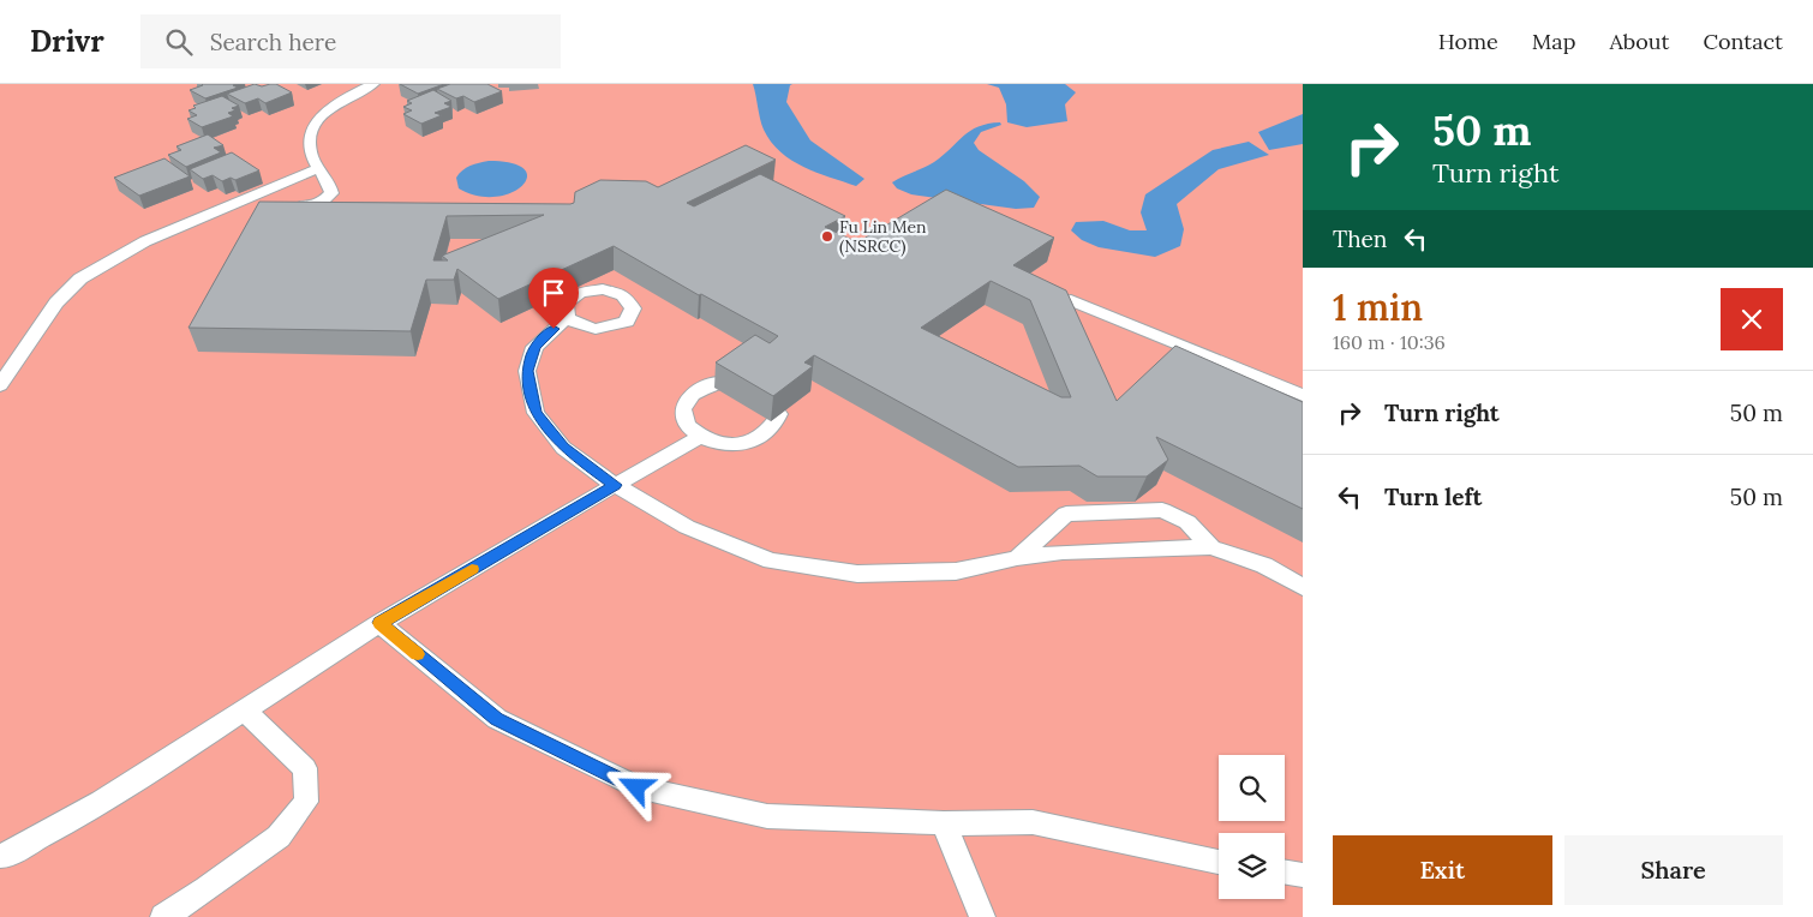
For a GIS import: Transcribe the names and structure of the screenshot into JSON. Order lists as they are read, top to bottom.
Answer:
{
  "places": ["Fu Lin Men (NSRCC)"],
  "page": {
    "header": "Drivr",
    "search": "Search here",
    "nav": [
      "Home",
      "Map",
      "About",
      "Contact"
    ],
    "turn": ["50 m", "Turn right"],
    "then": "Then",
    "heading": ["1 min", "160 m · 10:36"],
    "list": [
      {
        "name": "Turn right",
        "value": "50 m"
      },
      {
        "name": "Turn left",
        "value": "50 m"
      }
    ],
    "buttons": ["Exit", "Share"]
  }
}
